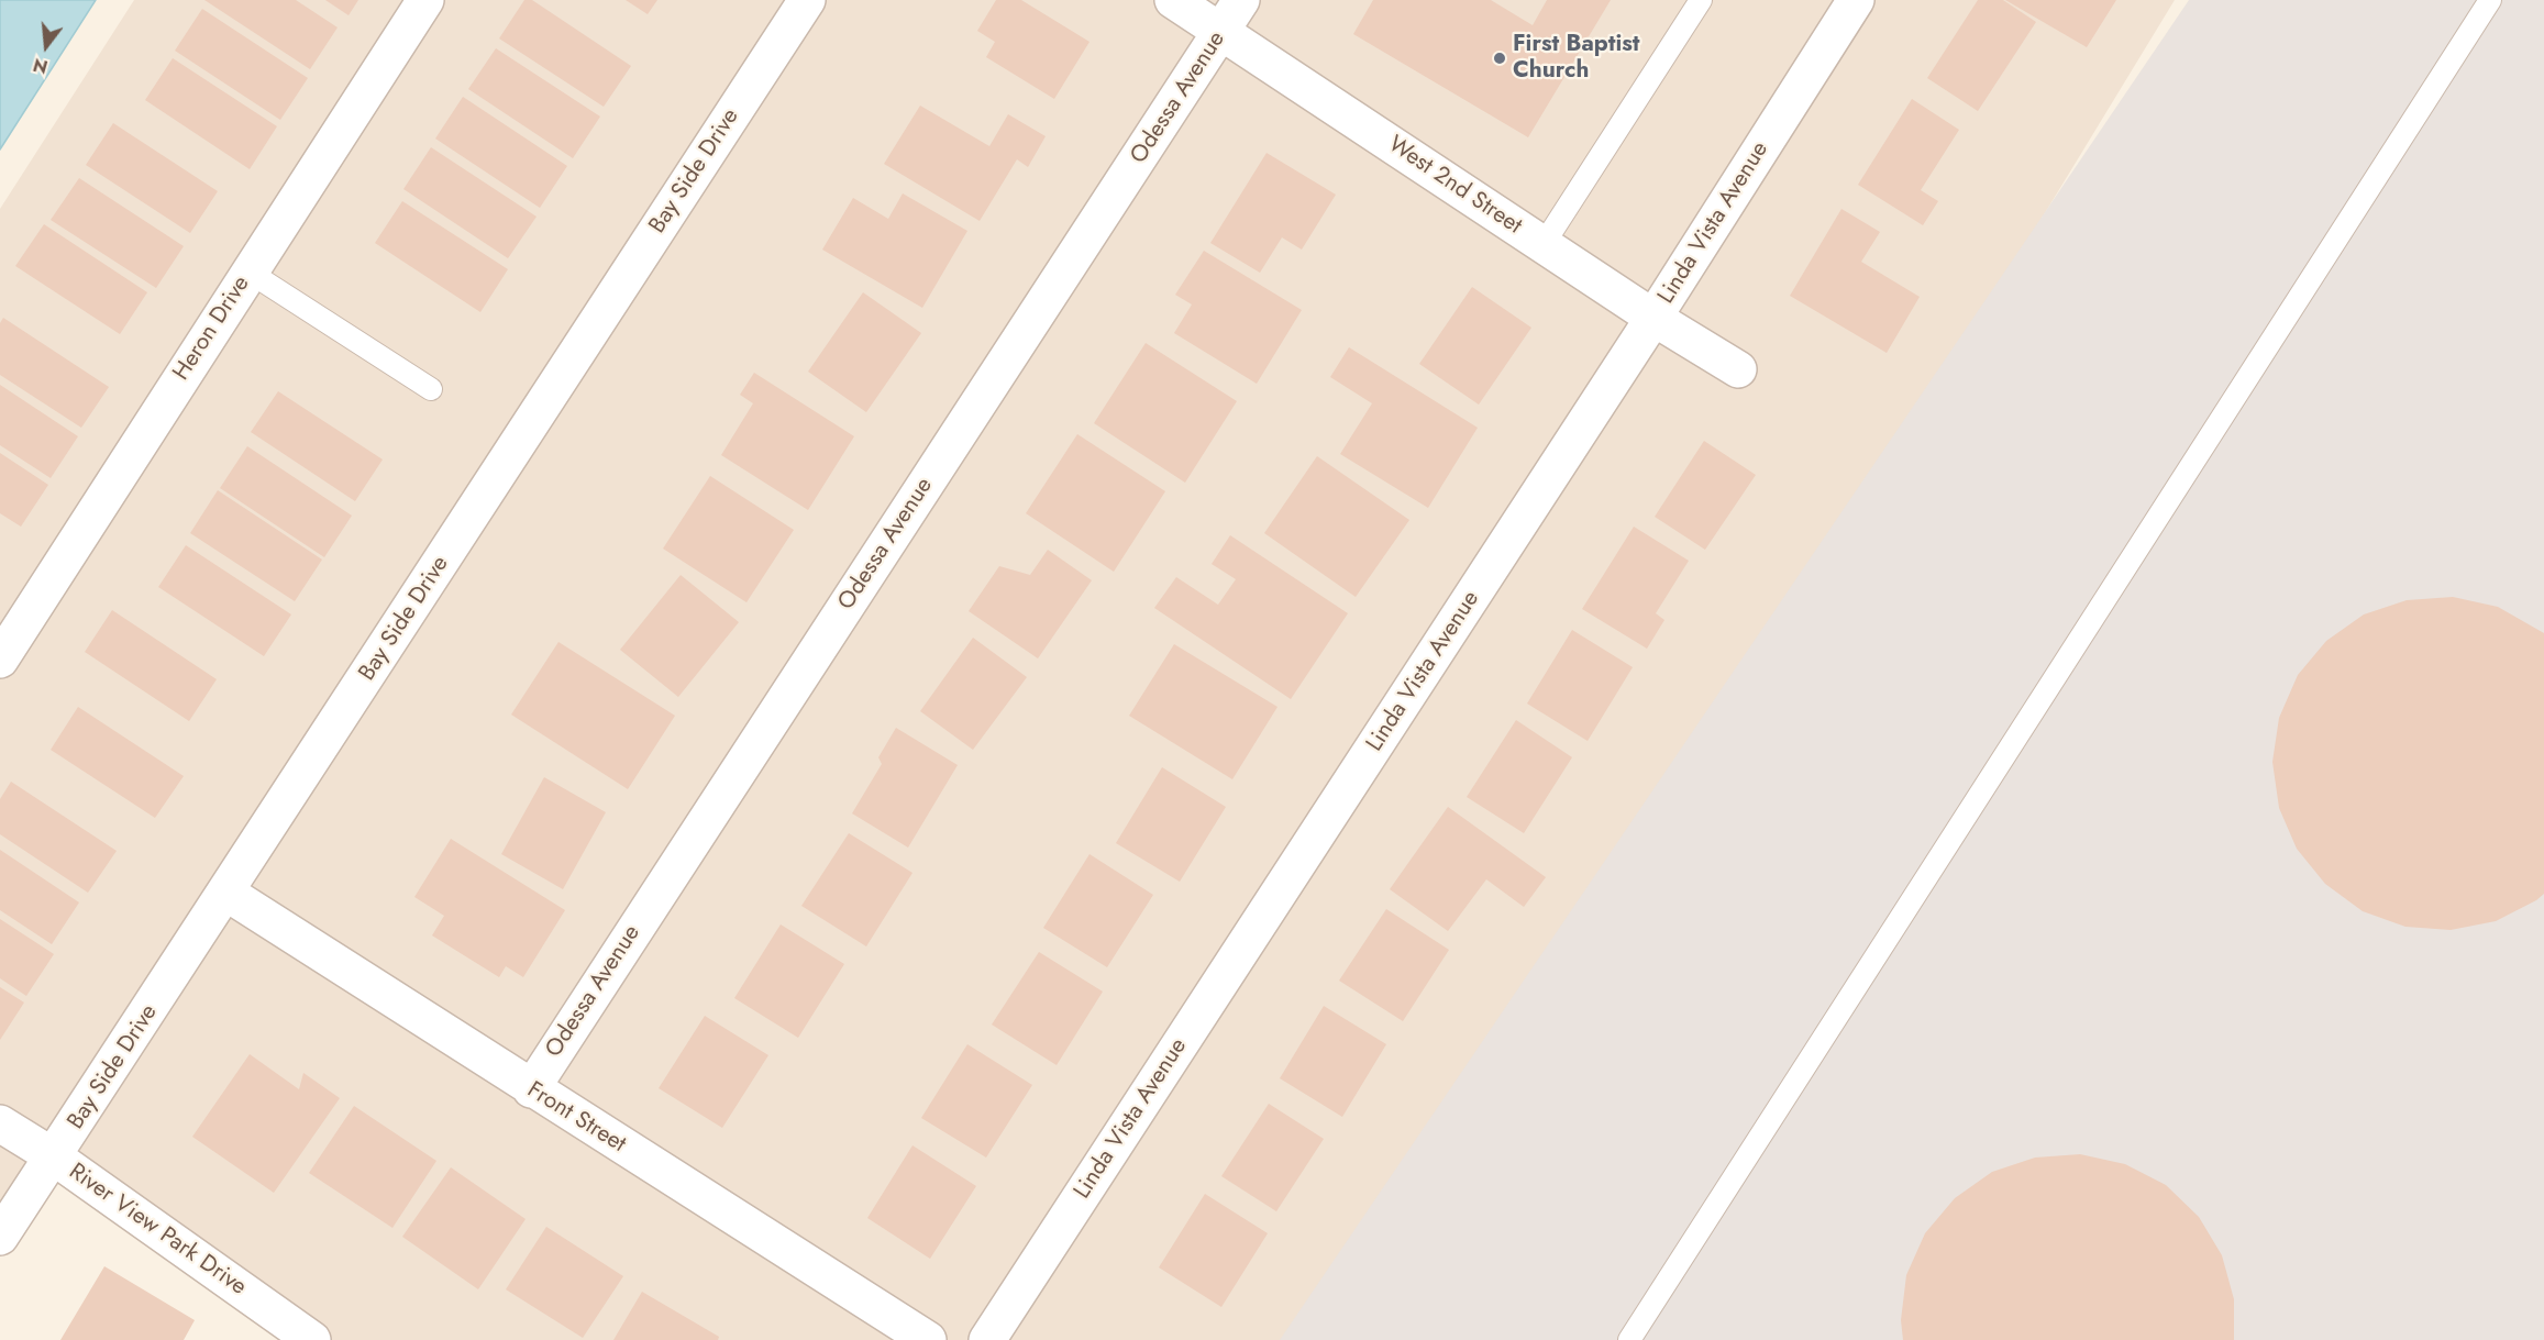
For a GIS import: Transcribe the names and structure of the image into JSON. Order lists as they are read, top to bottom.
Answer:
{
  "streets": {
    "street": [
      "Odessa Avenue",
      "Bay Side Drive",
      "West 2nd Street",
      "Linda Vista Avenue",
      "Heron Drive",
      "Front Street",
      "River View Park Drive"
    ]
  },
  "crossings": [
    ["Odessa Avenue", "West 2nd Street"],
    ["Odessa Avenue", "Front Street"],
    ["Bay Side Drive", "Front Street"],
    ["Bay Side Drive", "River View Park Drive"],
    ["West 2nd Street", "Linda Vista Avenue"]
  ],
  "places": ["First Baptist Church"],
  "north": "bottom"
}
